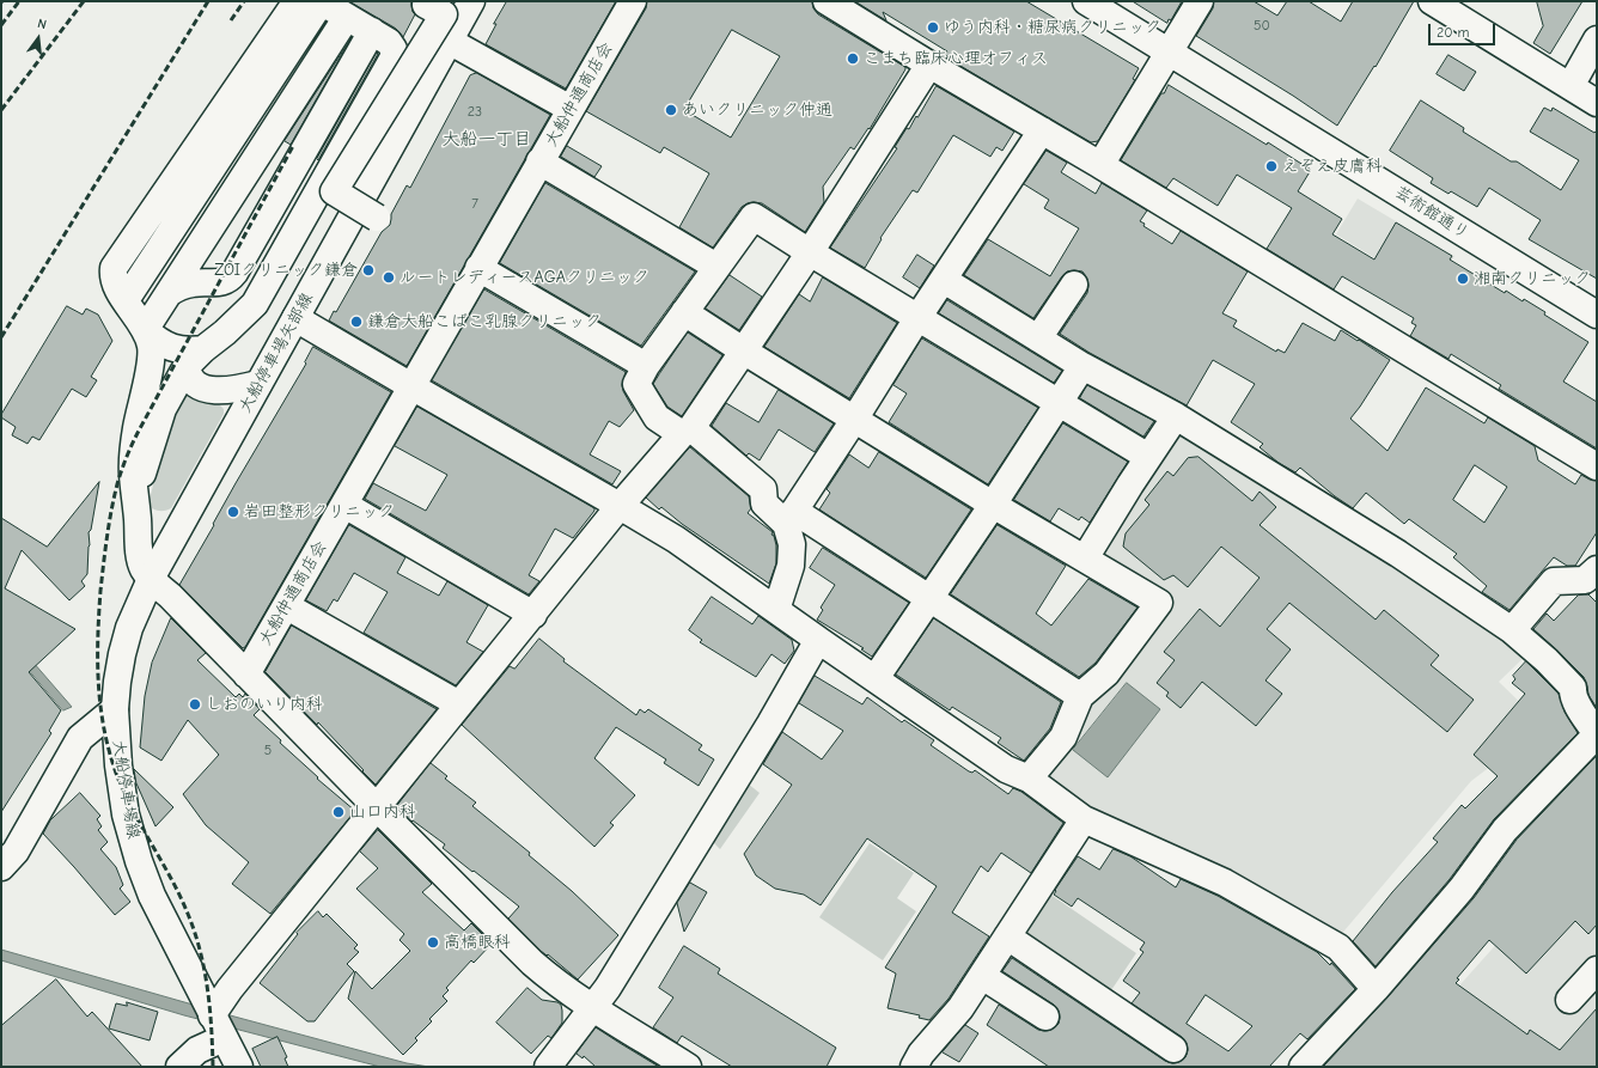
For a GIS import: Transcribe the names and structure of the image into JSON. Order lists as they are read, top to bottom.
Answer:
{
  "streets": {
    "street": [
      "大船仲通商店会",
      "芸術館通り",
      "大船停車場矢部線",
      "大船停車場線"
    ]
  },
  "crossings": [
    ["大船停車場矢部線", "大船停車場線"]
  ],
  "districts": ["大船一丁目"],
  "places": [
    "ゆう内科・糖尿病クリニック",
    "こまち臨床心理オフィス",
    "あいクリニック仲通",
    "えぞえ皮膚科",
    "ZOIクリニック鎌倉",
    "ルートレディースAGAクリニック",
    "湘南クリニック",
    "鎌倉大船こばこ乳腺クリニック",
    "岩田整形クリニック",
    "しおのいり内科",
    "山口内科",
    "高橋眼科"
  ],
  "house_numbers": [
    "50",
    "23",
    "7",
    "5"
  ],
  "scale_bar": "20 m",
  "north": "top"
}
